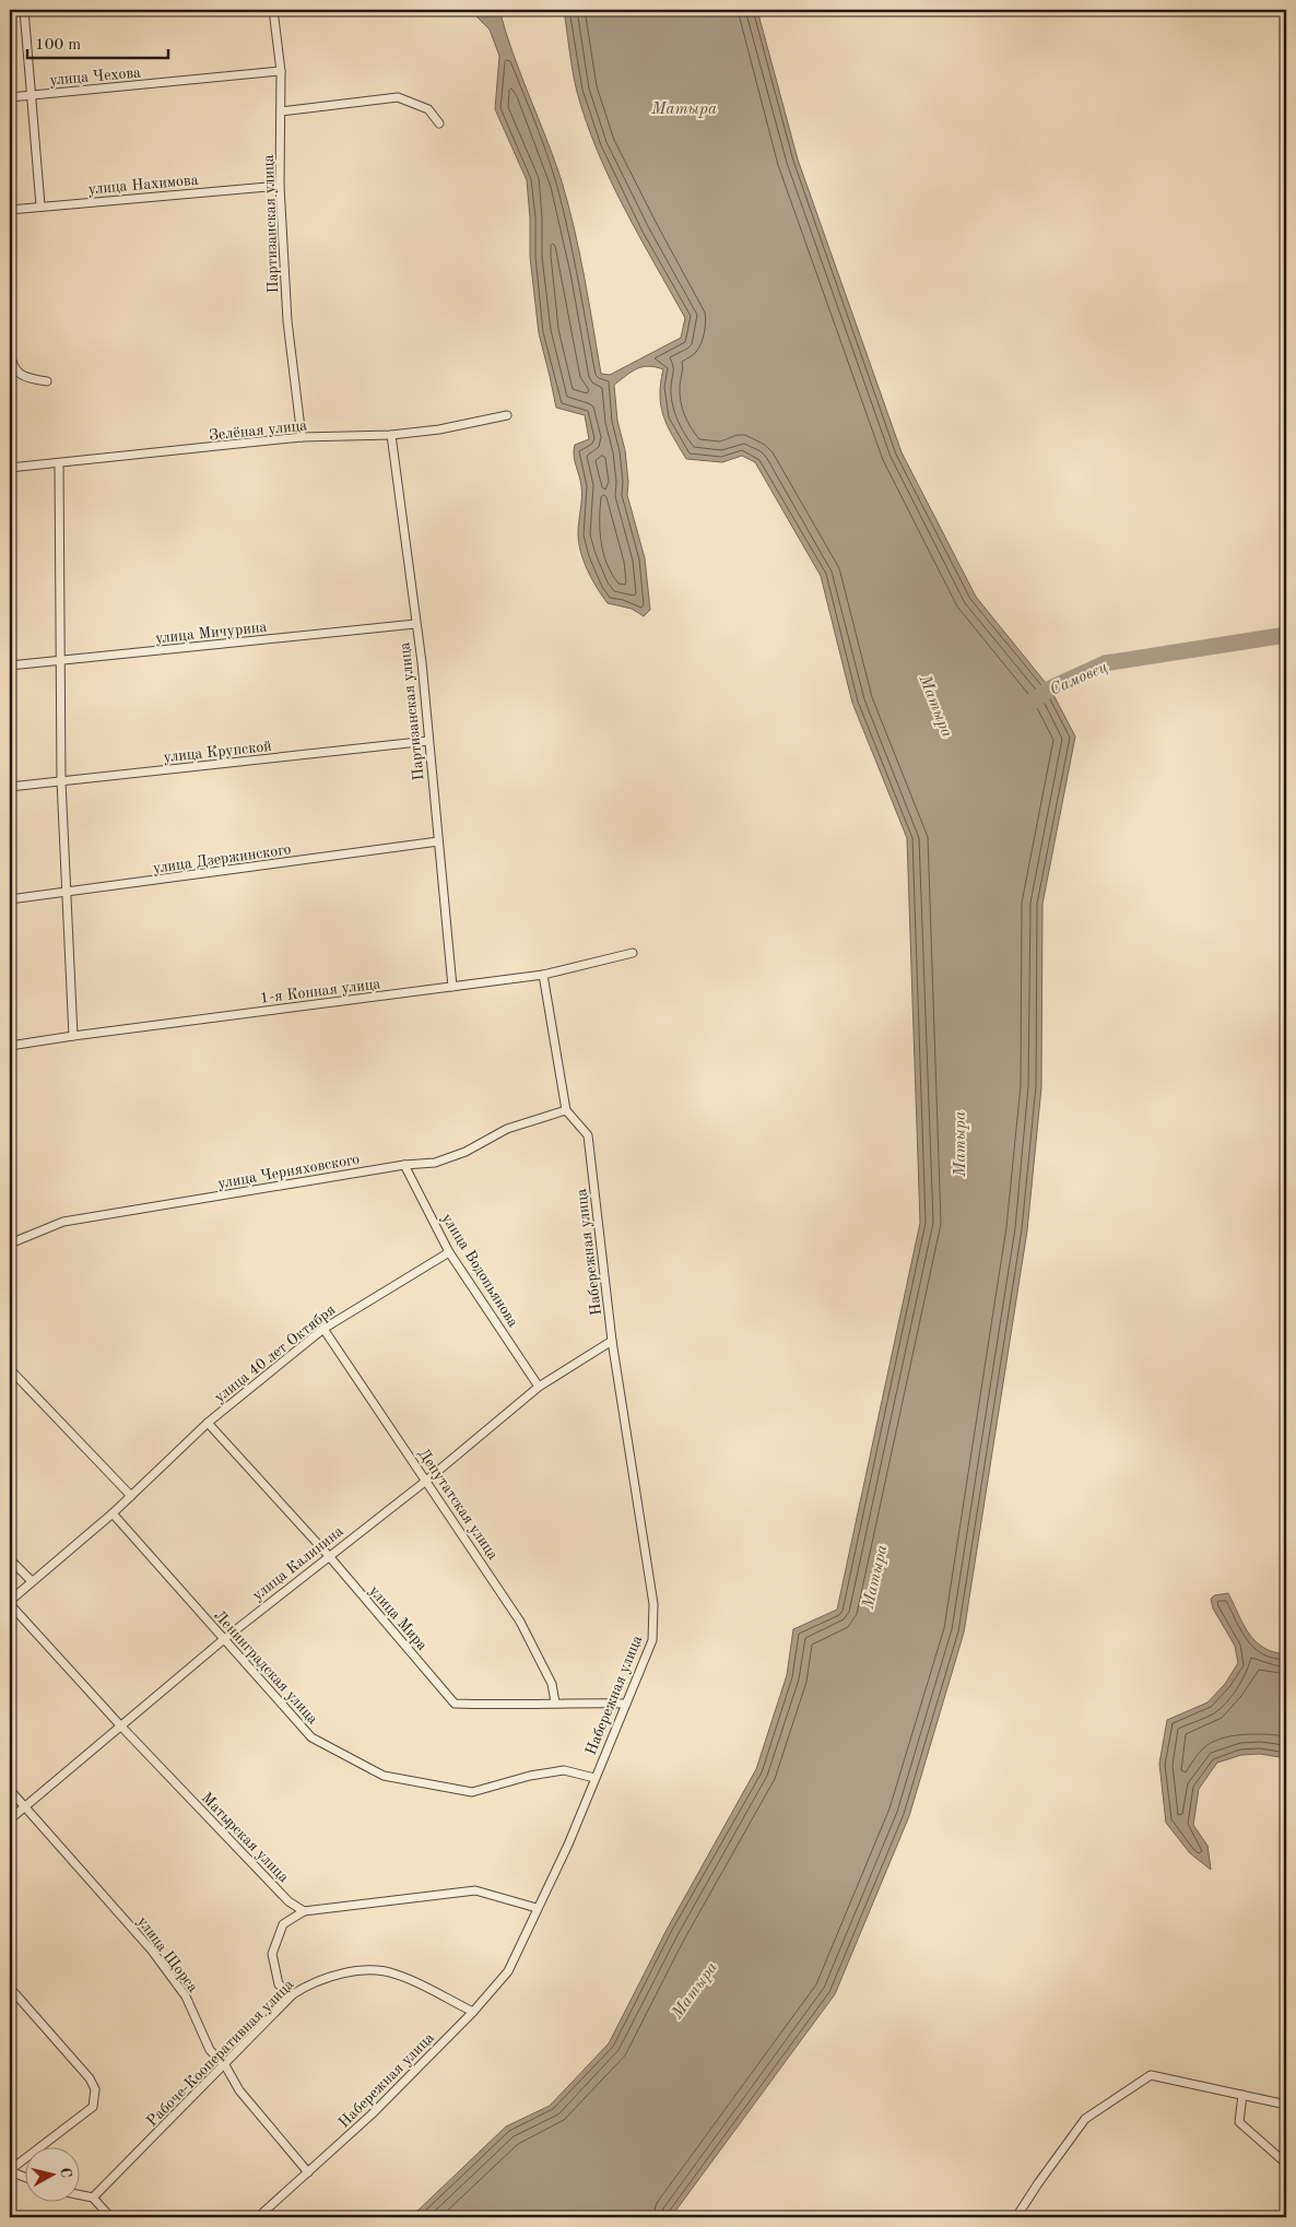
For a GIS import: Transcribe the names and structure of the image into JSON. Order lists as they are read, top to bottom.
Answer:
{
  "streets": {
    "street": [
      "улица Чехова",
      "улица Нахимова",
      "Партизанская улица",
      "Зелёная улица",
      "улица Мичурина",
      "улица Крупской",
      "улица Дзержинского",
      "1-я Конная улица",
      "улица Черняховского",
      "Набережная улица",
      "улица Водопьянова",
      "улица 40 лет Октября",
      "Депутатская улица",
      "улица Калинина",
      "улица Мира",
      "Ленинградская улица",
      "Матырская улица",
      "улица Щорса",
      "Рабоче-Кооперативная улица"
    ]
  },
  "crossings": [
    ["улица Чехова", "Партизанская улица"],
    ["улица Нахимова", "Партизанская улица"],
    ["Партизанская улица", "Зелёная улица"],
    ["Партизанская улица", "улица Мичурина"],
    ["Партизанская улица", "улица Крупской"],
    ["Партизанская улица", "улица Дзержинского"],
    ["Партизанская улица", "1-я Конная улица"],
    ["улица Черняховского", "Набережная улица"],
    ["улица Черняховского", "улица Водопьянова"],
    ["Набережная улица", "улица Калинина"],
    ["Набережная улица", "улица Мира"],
    ["Набережная улица", "Ленинградская улица"],
    ["Набережная улица", "улица Щорса"],
    ["Набережная улица", "Рабоче-Кооперативная улица"],
    ["улица Водопьянова", "улица 40 лет Октября"],
    ["улица Водопьянова", "улица Калинина"],
    ["улица 40 лет Октября", "Депутатская улица"],
    ["улица 40 лет Октября", "улица Мира"],
    ["улица 40 лет Октября", "Ленинградская улица"],
    ["улица 40 лет Октября", "Матырская улица"],
    ["Депутатская улица", "улица Калинина"],
    ["Депутатская улица", "улица Мира"],
    ["улица Калинина", "улица Мира"],
    ["улица Калинина", "Ленинградская улица"],
    ["улица Калинина", "Матырская улица"],
    ["улица Калинина", "улица Щорса"],
    ["улица Щорса", "Рабоче-Кооперативная улица"]
  ],
  "water": ["Матыра", "Самовец"],
  "scale_bar": "100 m",
  "north": "right"
}
